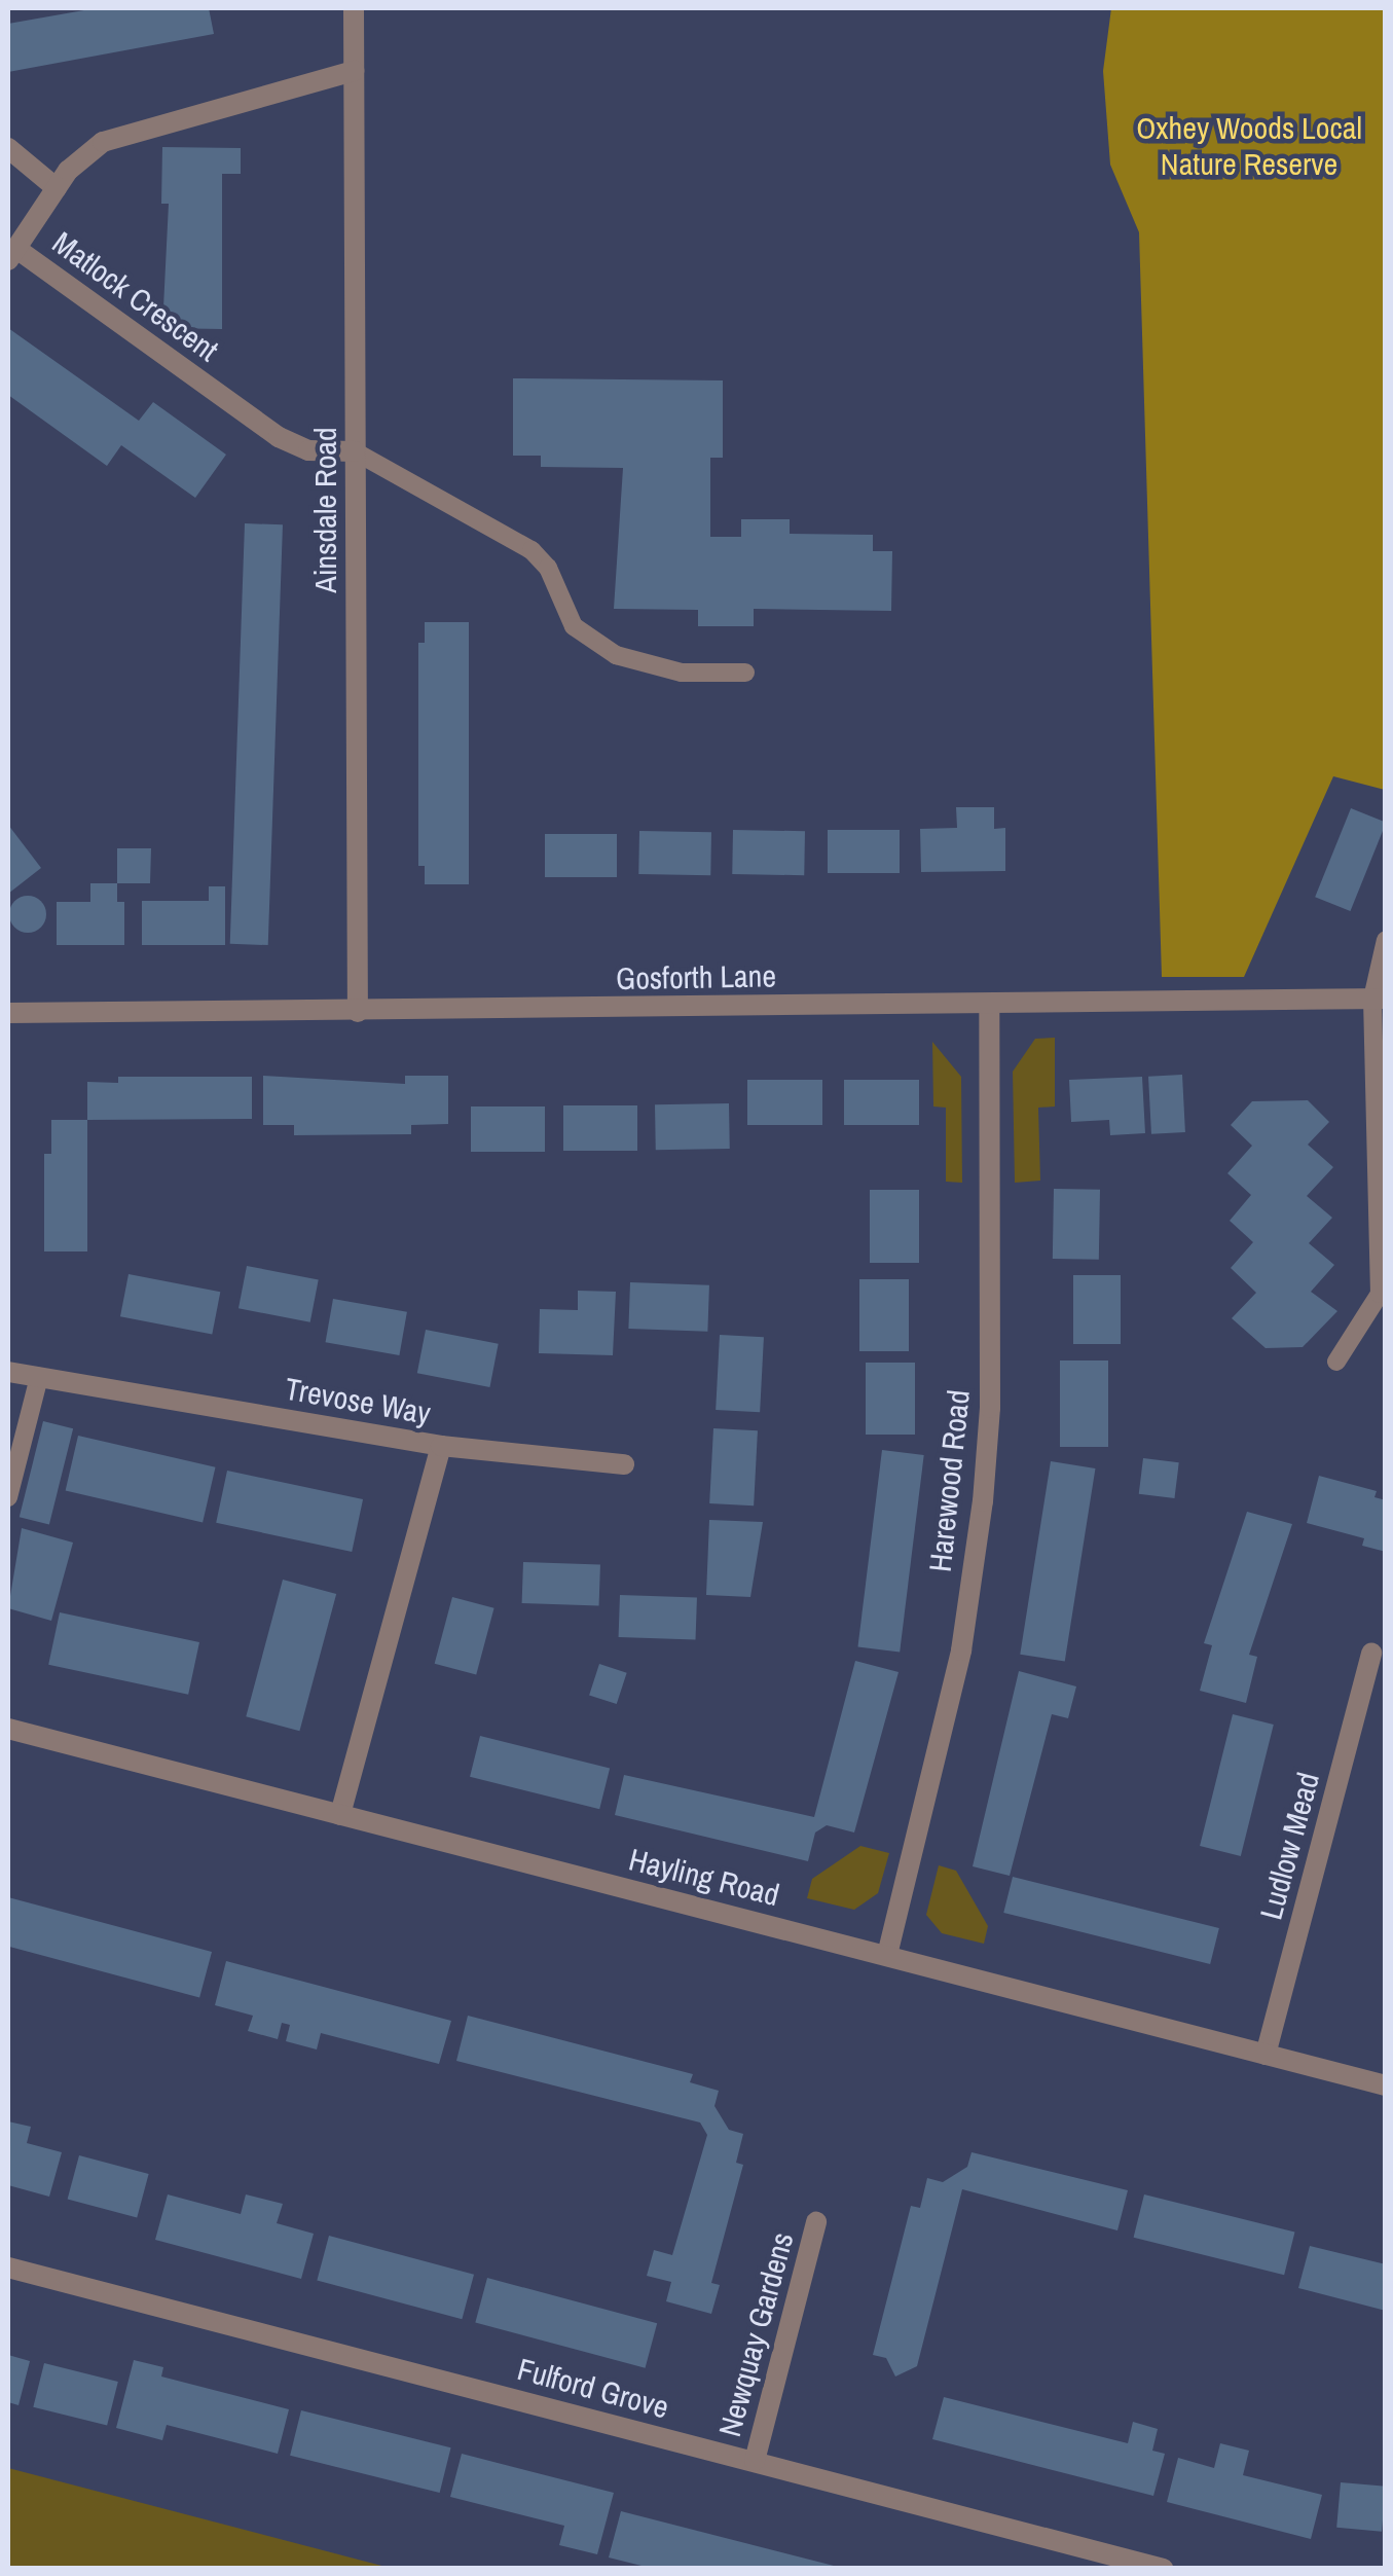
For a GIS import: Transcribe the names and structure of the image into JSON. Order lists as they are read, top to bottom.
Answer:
{
  "streets": {
    "street": [
      "Matlock Crescent",
      "Ainsdale Road",
      "Gosforth Lane",
      "Trevose Way",
      "Harewood Road",
      "Ludlow Mead",
      "Hayling Road",
      "Newquay Gardens",
      "Fulford Grove"
    ]
  },
  "crossings": [
    ["Matlock Crescent", "Ainsdale Road"],
    ["Ainsdale Road", "Gosforth Lane"],
    ["Gosforth Lane", "Harewood Road"],
    ["Trevose Way", "Hayling Road"],
    ["Harewood Road", "Hayling Road"],
    ["Ludlow Mead", "Hayling Road"],
    ["Newquay Gardens", "Fulford Grove"]
  ],
  "parks": ["Oxhey Woods Local Nature Reserve"]
}
